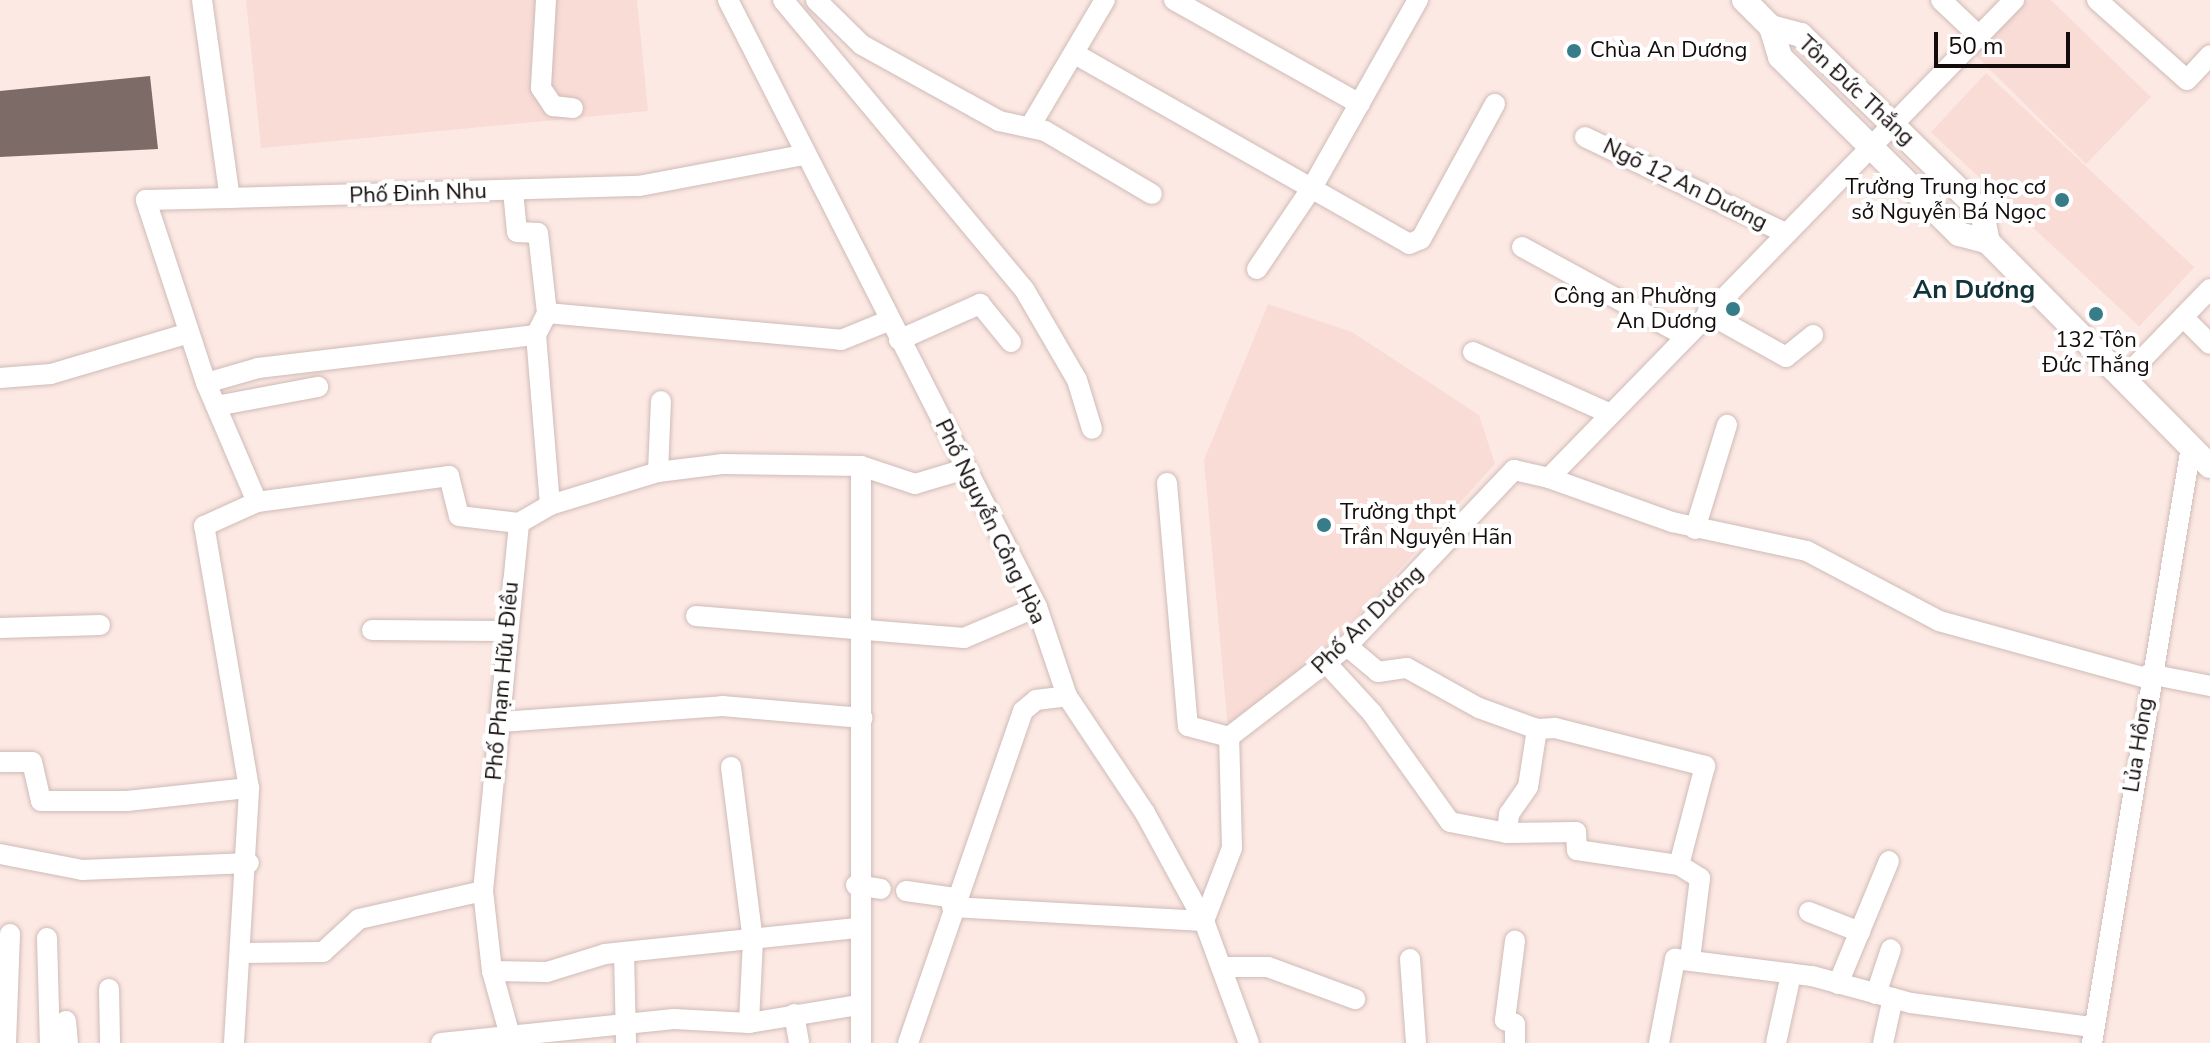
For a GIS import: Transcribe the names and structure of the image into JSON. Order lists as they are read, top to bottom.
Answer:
{
  "streets": {
    "main road": ["Tôn Đức Thắng"],
    "street": [
      "Ngõ 12 An Dương",
      "Phố Đinh Nhu",
      "Phố Nguyễn Công Hòa",
      "Phố An Dương",
      "Phố Phạm Hữu Điều",
      "Lủa Hồng"
    ]
  },
  "crossings": [
    ["Tôn Đức Thắng", "Lủa Hồng"],
    ["Phố Đinh Nhu", "Phố Nguyễn Công Hòa"]
  ],
  "districts": ["An Dương"],
  "places": [
    "Chùa An Dương",
    "Trường Trung học cơ sở Nguyễn Bá Ngọc",
    "Công an Phường An Dương",
    "132 Tôn Đức Thắng",
    "Trường thpt Trần Nguyên Hãn"
  ],
  "scale_bar": "50 m"
}
